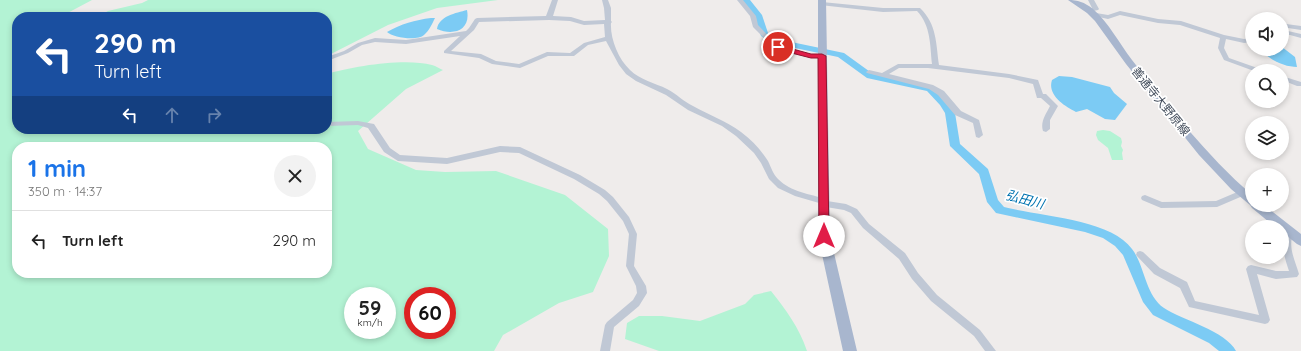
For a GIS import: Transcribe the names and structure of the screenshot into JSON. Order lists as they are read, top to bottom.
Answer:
{
  "streets": {
    "main road": ["善通寺大野原線"]
  },
  "water": ["弘田川"],
  "page": {
    "map_buttons": ["+", "−"],
    "turn": ["290 m", "Turn left"],
    "heading": ["1 min", "350 m · 14:37"],
    "list": [
      {
        "name": "Turn left",
        "value": "290 m"
      }
    ],
    "speed": "59 km/h",
    "limit": "60"
  }
}
